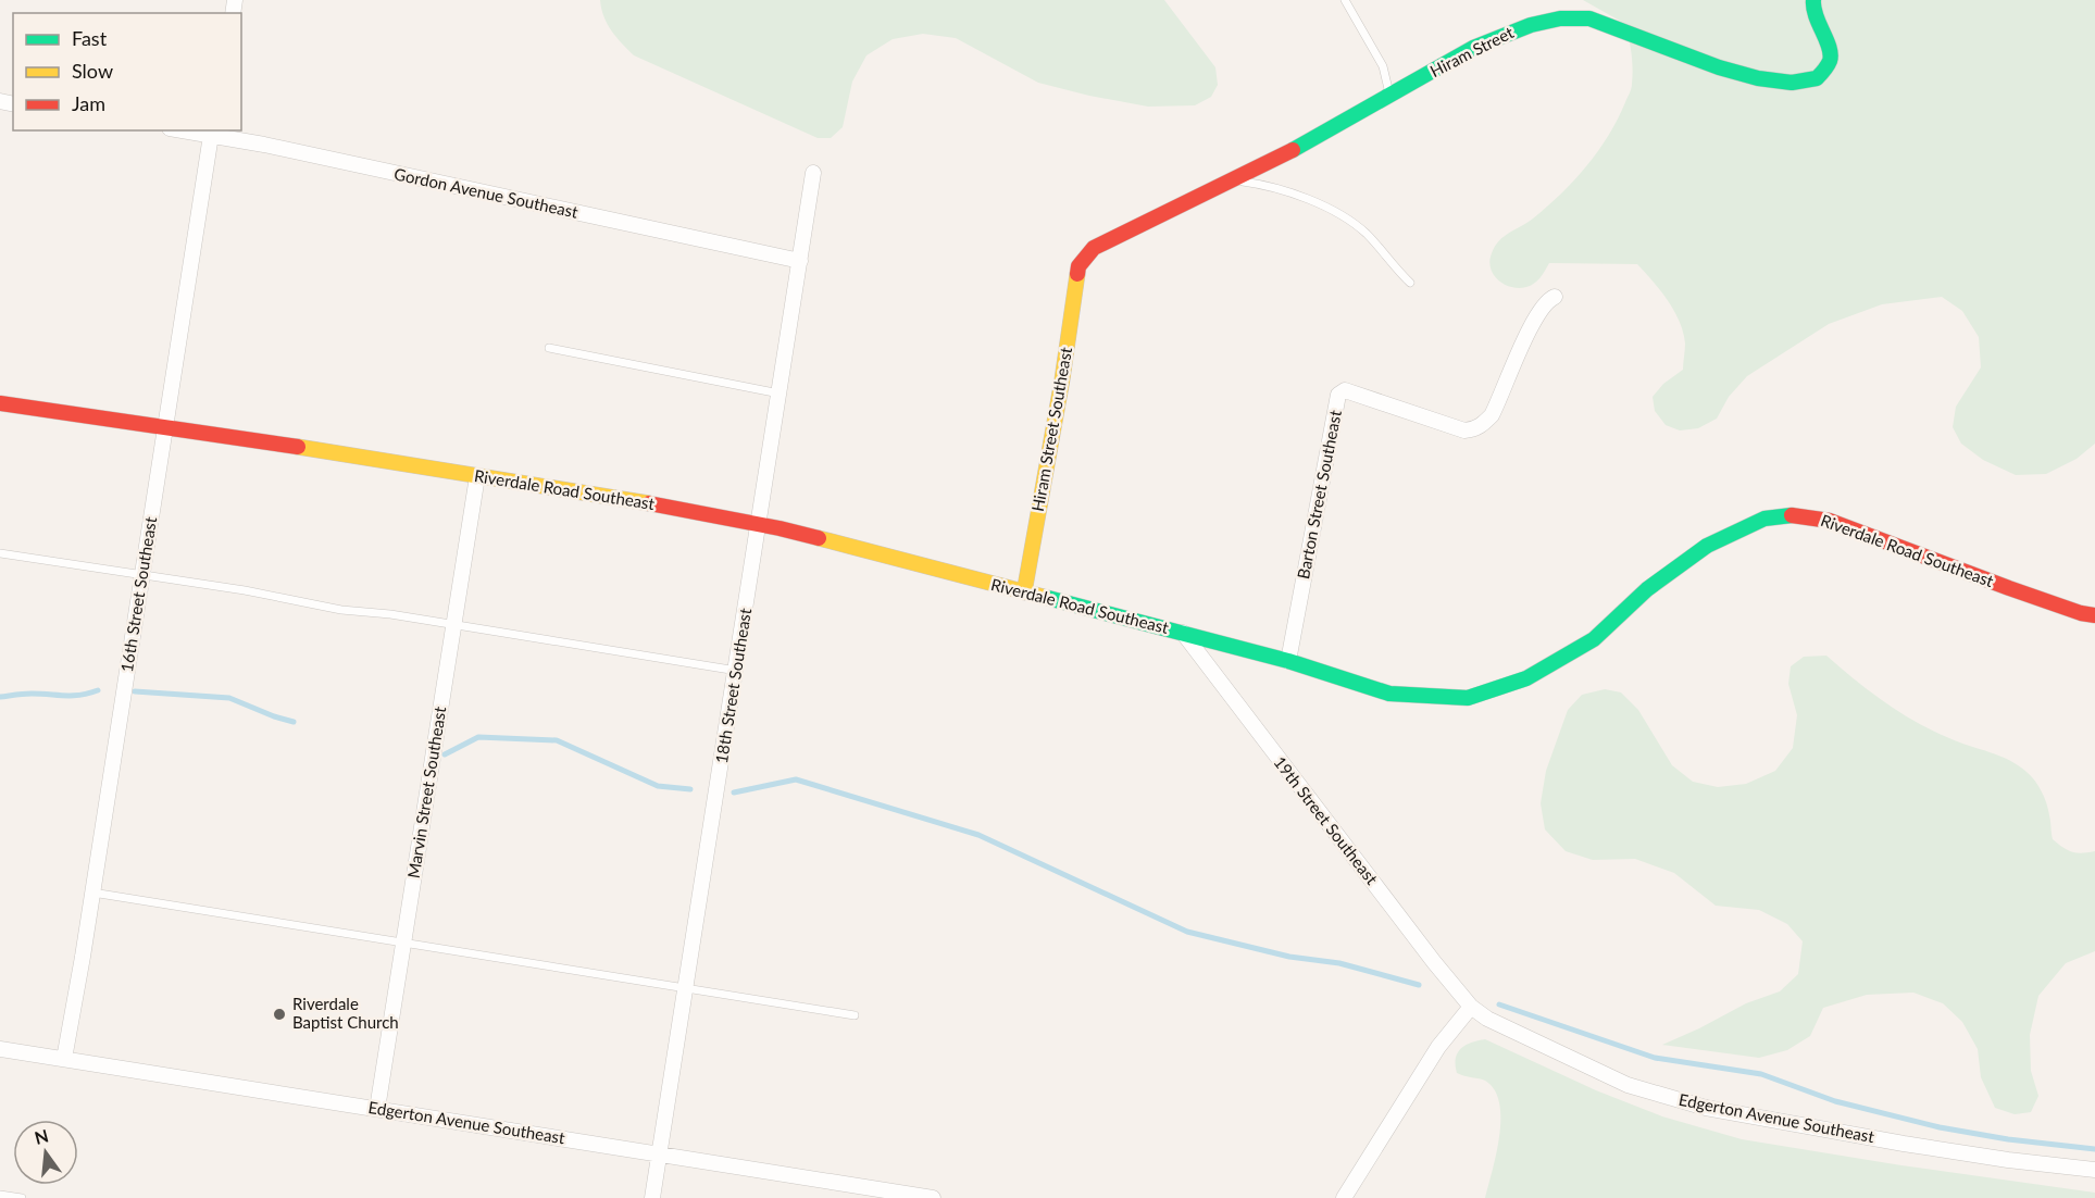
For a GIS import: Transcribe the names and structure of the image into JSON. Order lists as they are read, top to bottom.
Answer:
{
  "streets": {
    "street": [
      "Hiram Street",
      "Gordon Avenue Southeast",
      "Hiram Street Southeast",
      "Riverdale Road Southeast",
      "Barton Street Southeast",
      "16th Street Southeast",
      "18th Street Southeast",
      "Marvin Street Southeast",
      "19th Street Southeast",
      "Edgerton Avenue Southeast"
    ]
  },
  "crossings": [
    ["Hiram Street", "Hiram Street Southeast"],
    ["Gordon Avenue Southeast", "16th Street Southeast"],
    ["Gordon Avenue Southeast", "18th Street Southeast"],
    ["Hiram Street Southeast", "Riverdale Road Southeast"],
    ["Riverdale Road Southeast", "Barton Street Southeast"],
    ["Riverdale Road Southeast", "16th Street Southeast"],
    ["Riverdale Road Southeast", "18th Street Southeast"],
    ["Riverdale Road Southeast", "Marvin Street Southeast"],
    ["Riverdale Road Southeast", "19th Street Southeast"],
    ["16th Street Southeast", "Edgerton Avenue Southeast"],
    ["18th Street Southeast", "Edgerton Avenue Southeast"],
    ["Marvin Street Southeast", "Edgerton Avenue Southeast"],
    ["19th Street Southeast", "Edgerton Avenue Southeast"]
  ],
  "places": ["Riverdale Baptist Church"],
  "legend": ["Fast", "Slow", "Jam"],
  "north": "top"
}
